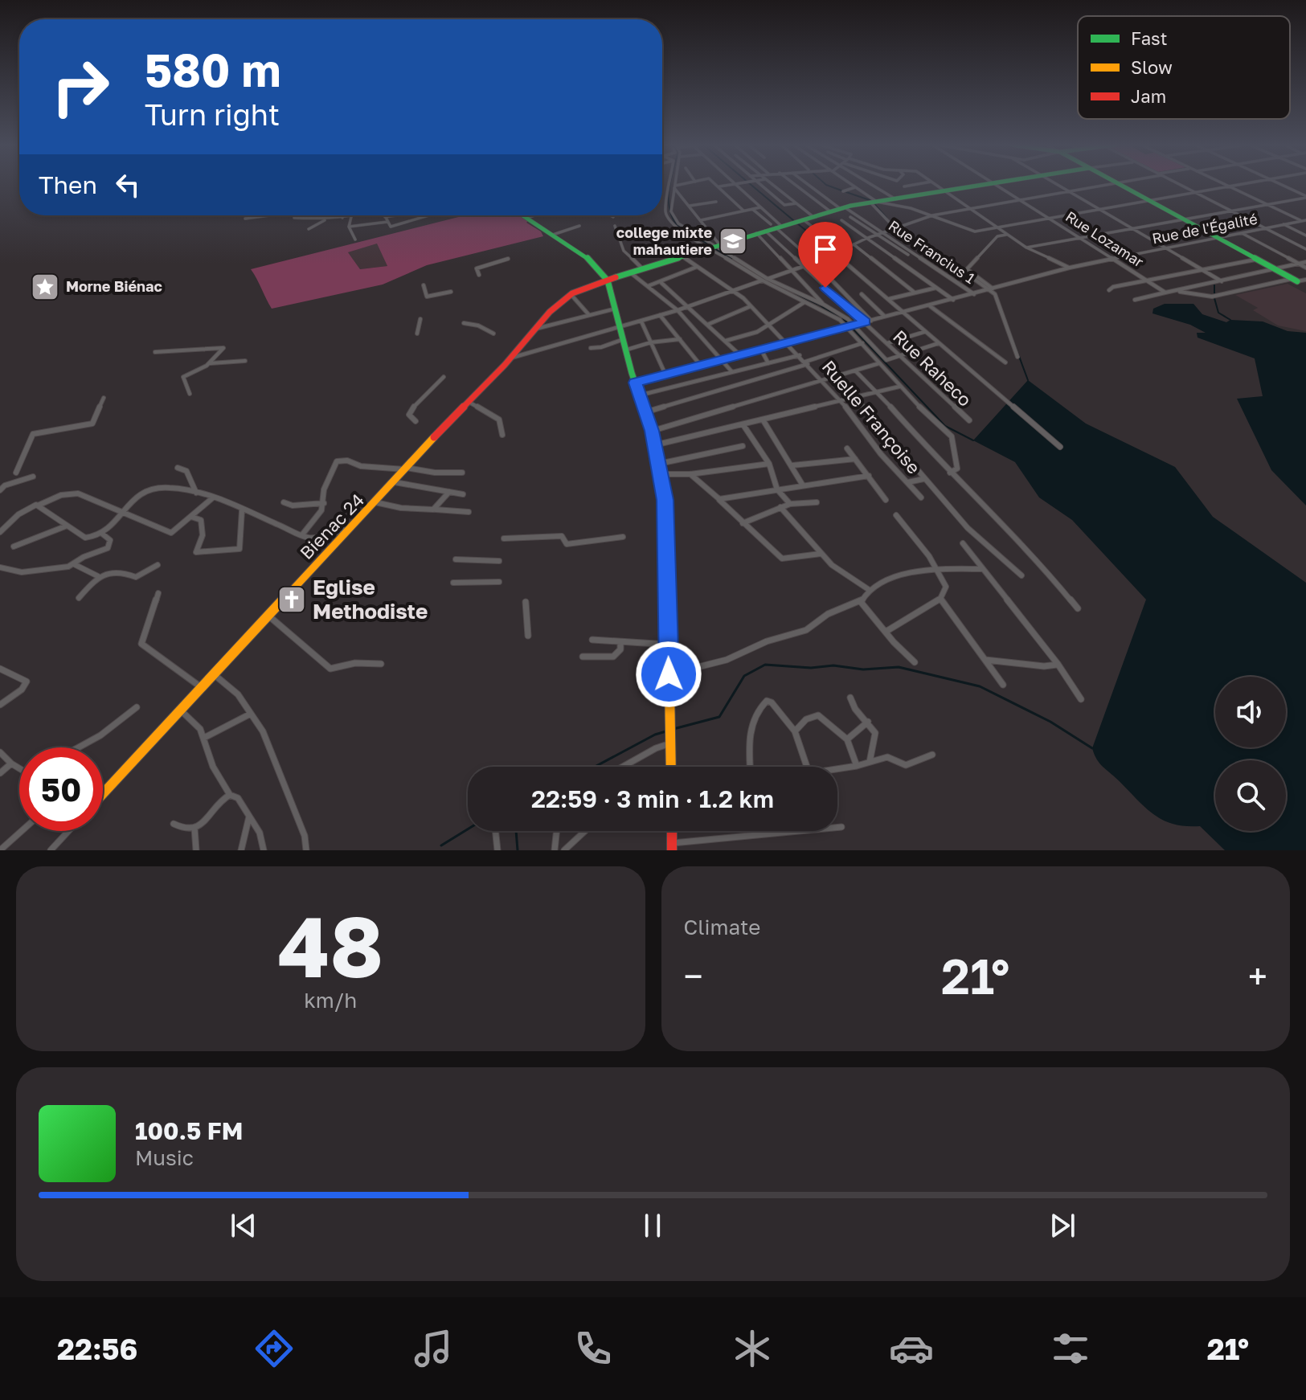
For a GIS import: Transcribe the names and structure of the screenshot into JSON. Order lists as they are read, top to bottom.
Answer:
{
  "streets": {
    "street": [
      "Rue de l'Égalité",
      "Rue Lozamar",
      "Rue Francius 1",
      "Rue Raheco",
      "Ruelle Françoise",
      "Bienac 24"
    ]
  },
  "crossings": [
    ["Rue de l'Égalité", "Rue Lozamar"],
    ["Rue de l'Égalité", "Rue Francius 1"],
    ["Rue de l'Égalité", "Rue Raheco"],
    ["Rue de l'Égalité", "Ruelle Françoise"],
    ["Rue Francius 1", "Bienac 24"],
    ["Rue Raheco", "Bienac 24"],
    ["Ruelle Françoise", "Bienac 24"]
  ],
  "places": {
    "school or university": ["college mixte mahautiere"],
    "place": ["Morne Biénac"],
    "church": ["Eglise Methodiste"]
  },
  "legend": ["Fast", "Slow", "Jam"],
  "page": {
    "turn": ["580 m", "Turn right"],
    "then": "Then",
    "limit": "50",
    "trip": "22:59 · 3 min · 1.2 km",
    "tile": [
      ["48", "km/h"],
      "Climate"
    ],
    "heat": ["−", "21°", "+"],
    "song": ["100.5 FM", "Music"],
    "tabs": ["22:56", "21°"]
  }
}
